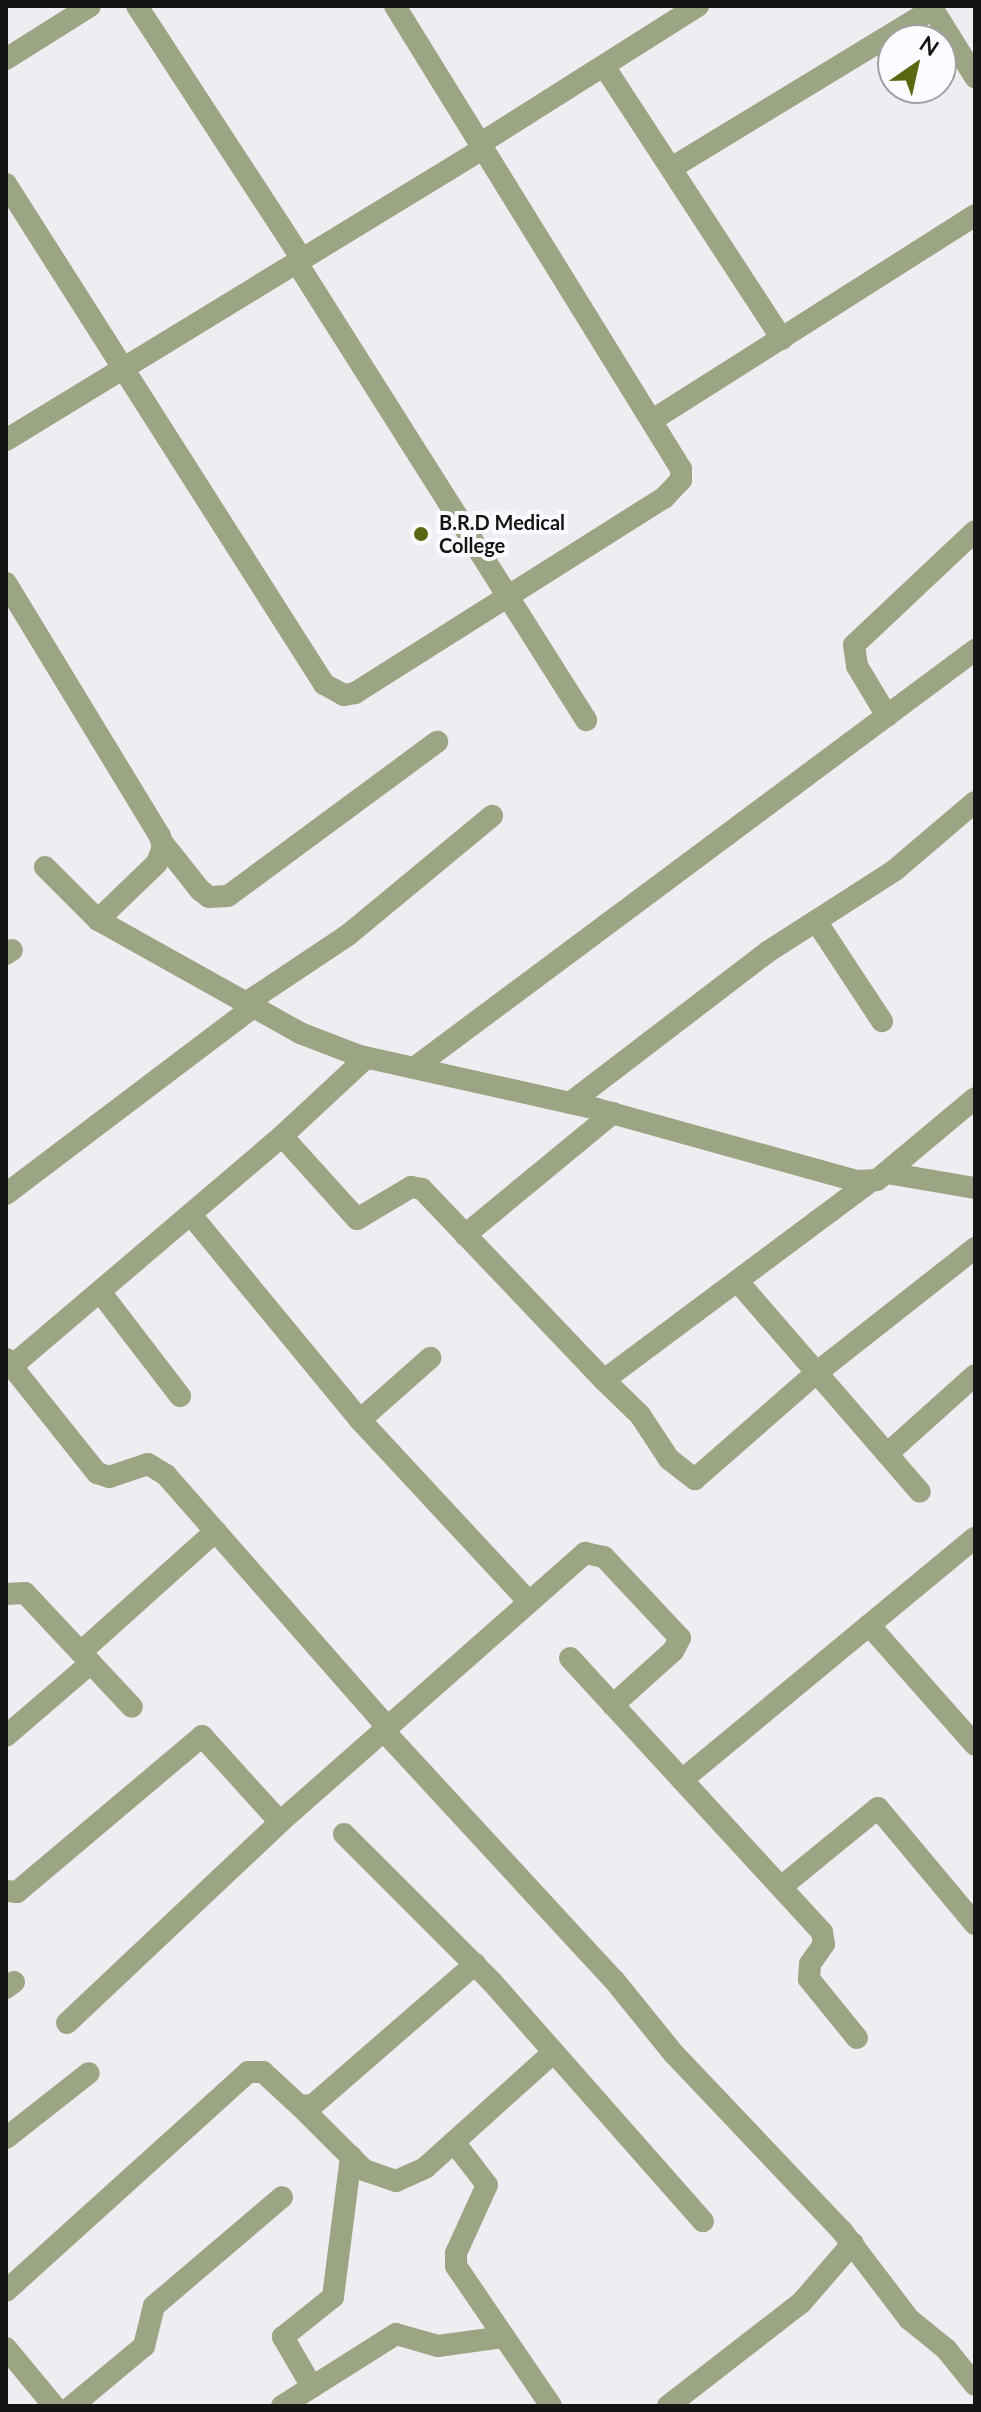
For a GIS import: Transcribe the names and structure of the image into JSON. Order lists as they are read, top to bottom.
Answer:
{
  "places": ["B.R.D Medical College"],
  "north": "top right"
}
